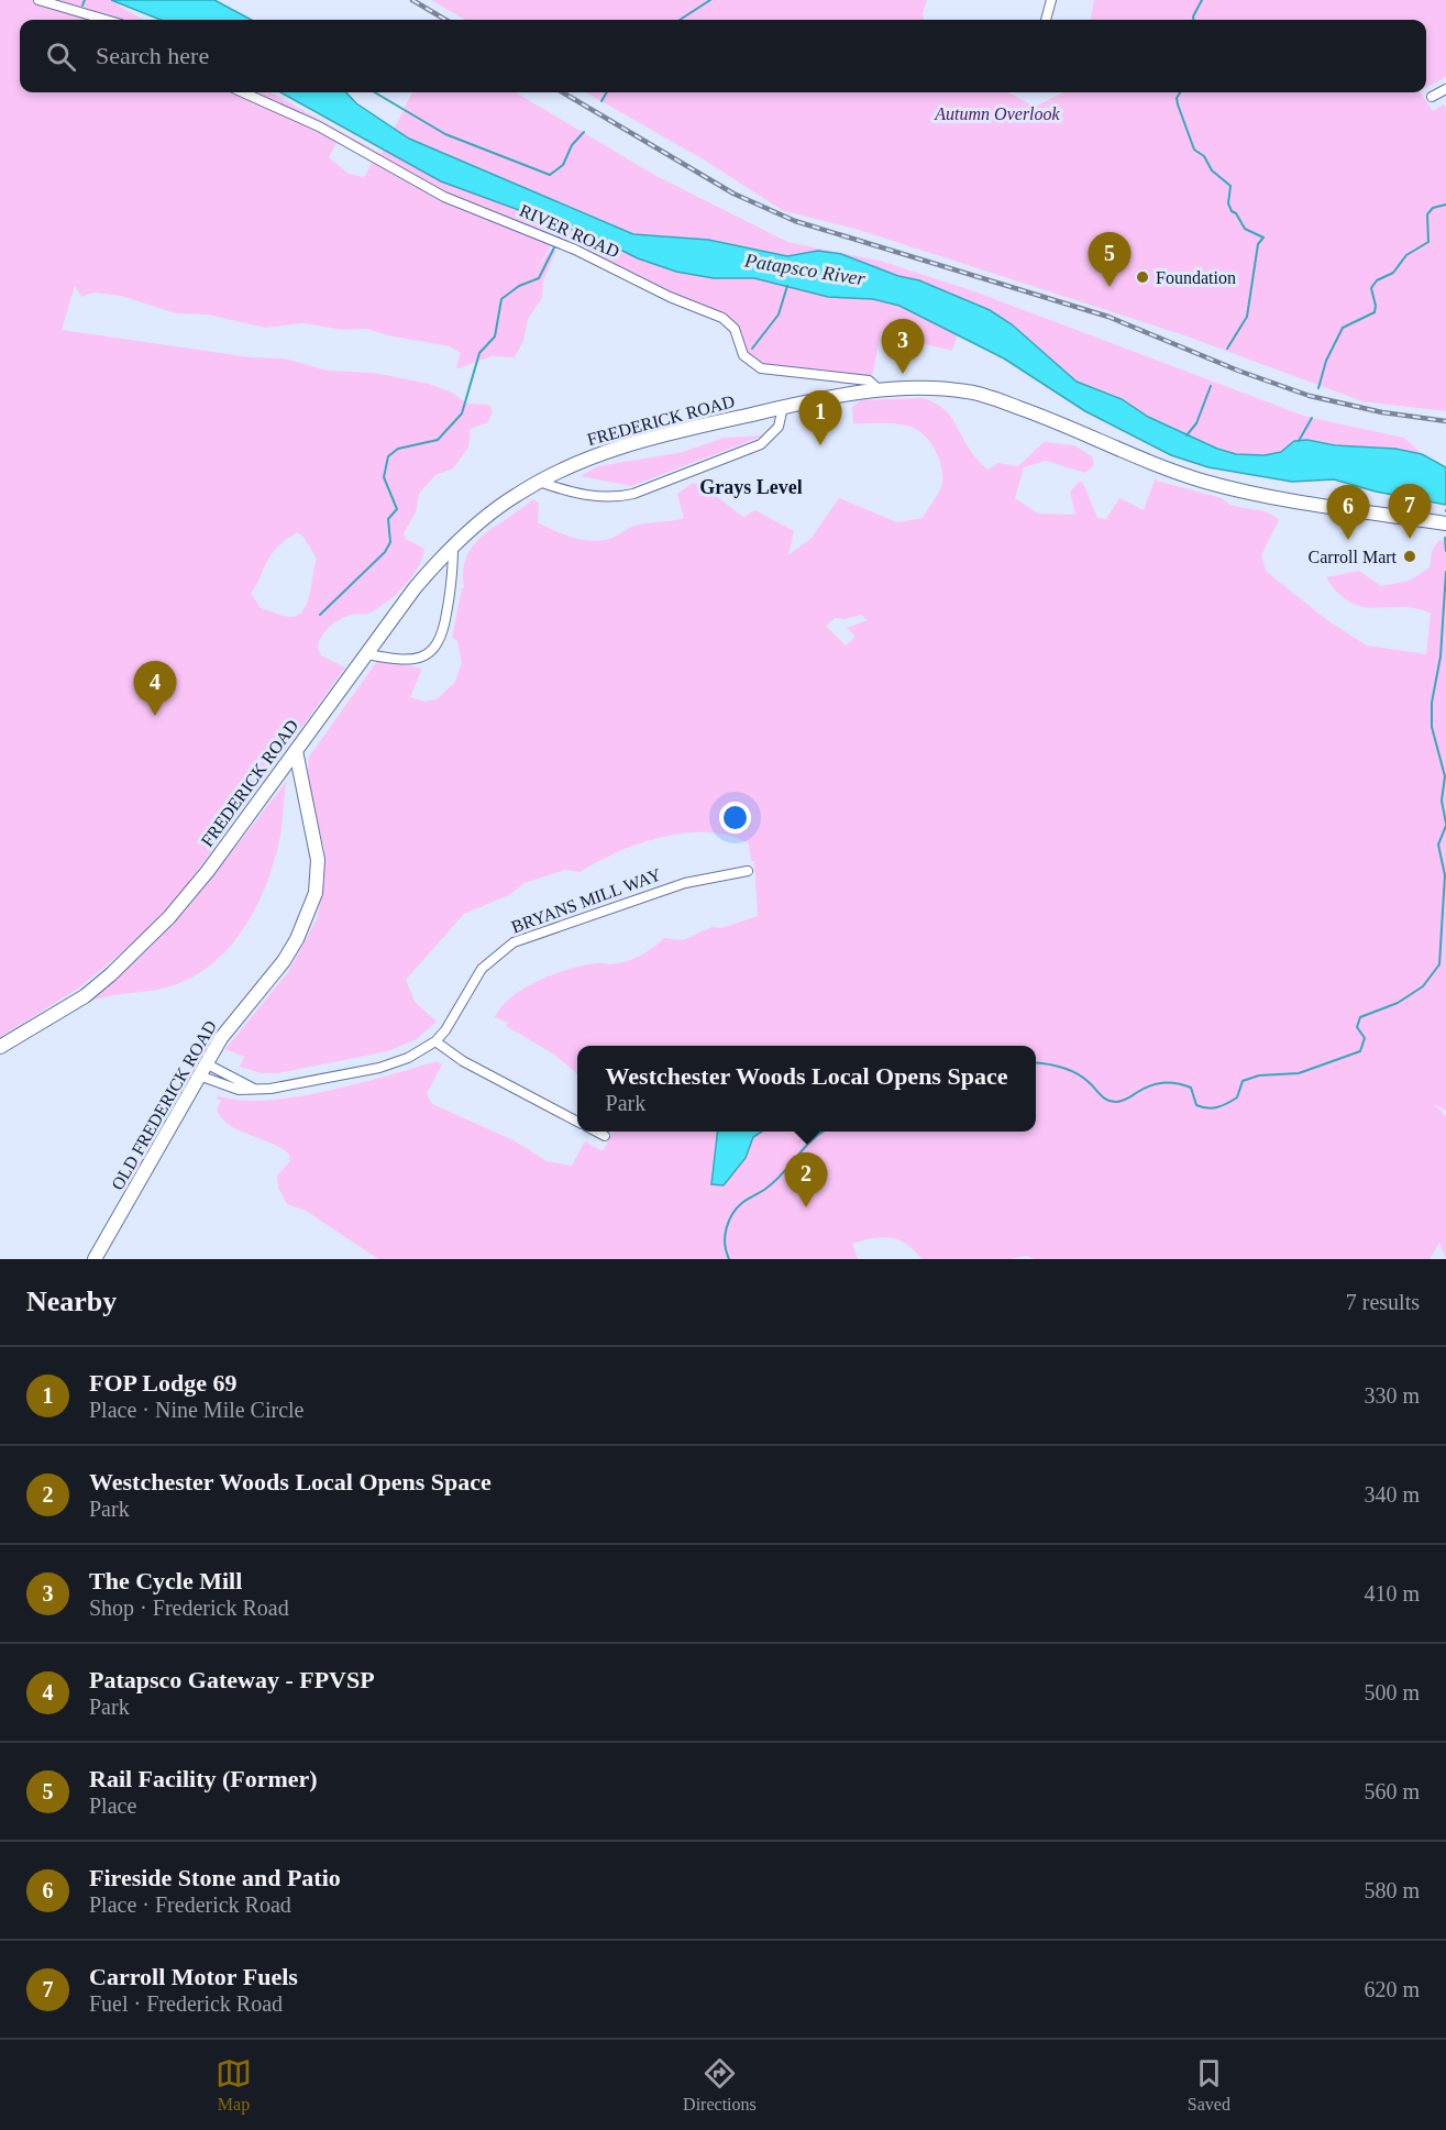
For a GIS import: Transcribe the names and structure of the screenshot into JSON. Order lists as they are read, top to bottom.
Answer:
{
  "streets": {
    "main road": ["FREDERICK ROAD", "OLD FREDERICK ROAD"],
    "street": ["RIVER ROAD", "BRYANS MILL WAY"]
  },
  "crossings": [
    ["RIVER ROAD", "FREDERICK ROAD"],
    ["FREDERICK ROAD", "OLD FREDERICK ROAD"],
    ["BRYANS MILL WAY", "OLD FREDERICK ROAD"]
  ],
  "districts": ["Grays Level"],
  "water": ["Patapsco River"],
  "parks": ["Autumn Overlook"],
  "places": ["Foundation", "Carroll Mart"],
  "page": {
    "search": "Search here",
    "pins": [
      "5",
      "3",
      "1",
      "7",
      "6",
      "4",
      "2"
    ],
    "popup": ["Westchester Woods Local Opens Space", "Park"],
    "heading": ["Nearby", "7 results"],
    "list": [
      {
        "mark": "1",
        "name": "FOP Lodge 69",
        "note": "Place · Nine Mile Circle",
        "value": "330 m"
      },
      {
        "mark": "2",
        "name": "Westchester Woods Local Opens Space",
        "note": "Park",
        "value": "340 m"
      },
      {
        "mark": "3",
        "name": "The Cycle Mill",
        "note": "Shop · Frederick Road",
        "value": "410 m"
      },
      {
        "mark": "4",
        "name": "Patapsco Gateway - FPVSP",
        "note": "Park",
        "value": "500 m"
      },
      {
        "mark": "5",
        "name": "Rail Facility (Former)",
        "note": "Place",
        "value": "560 m"
      },
      {
        "mark": "6",
        "name": "Fireside Stone and Patio",
        "note": "Place · Frederick Road",
        "value": "580 m"
      },
      {
        "mark": "7",
        "name": "Carroll Motor Fuels",
        "note": "Fuel · Frederick Road",
        "value": "620 m"
      }
    ],
    "nav": ["Map", "Directions", "Saved"]
  }
}
